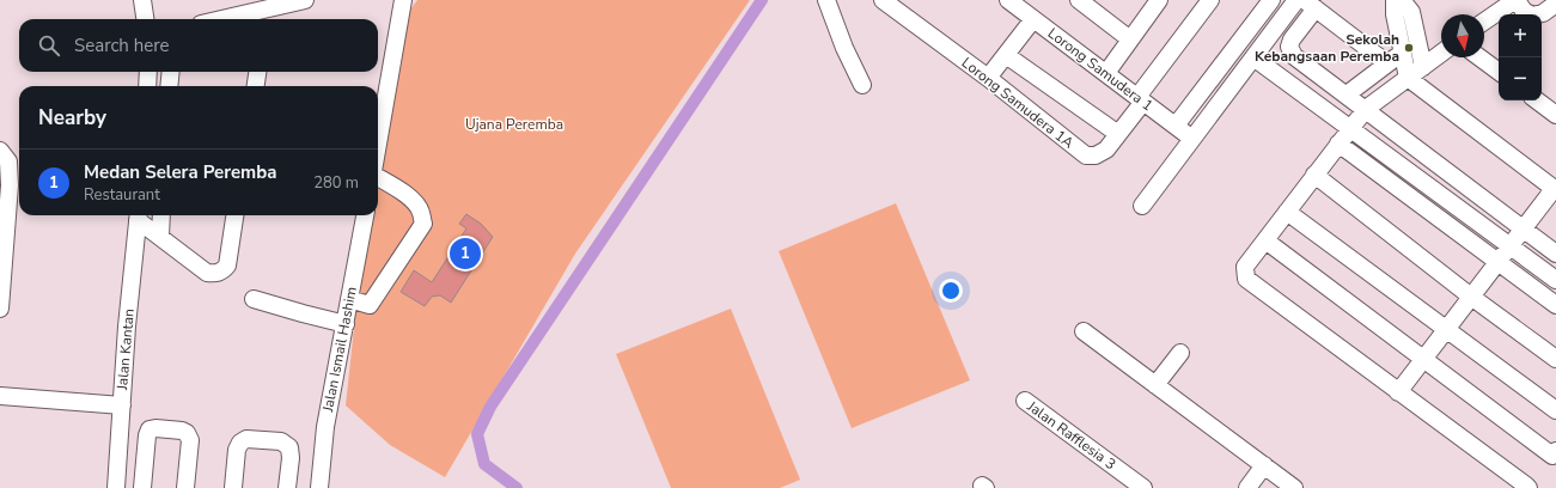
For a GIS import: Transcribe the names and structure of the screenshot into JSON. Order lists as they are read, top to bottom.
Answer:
{
  "streets": {
    "street": [
      "Lorong Samudera 1",
      "Lorong Samudera 1A",
      "Jalan Kantan",
      "Jalan Ismail Hashim",
      "Jalan Rafflesia 3"
    ]
  },
  "crossings": [
    ["Lorong Samudera 1", "Lorong Samudera 1A"]
  ],
  "parks": ["Ujana Peremba"],
  "places": ["Sekolah Kebangsaan Peremba"],
  "north": "bottom",
  "page": {
    "map_buttons": ["+", "−"],
    "search": "Search here",
    "heading": "Nearby",
    "list": [
      {
        "mark": "1",
        "name": "Medan Selera Peremba",
        "note": "Restaurant",
        "value": "280 m"
      }
    ],
    "pins": "1"
  }
}
